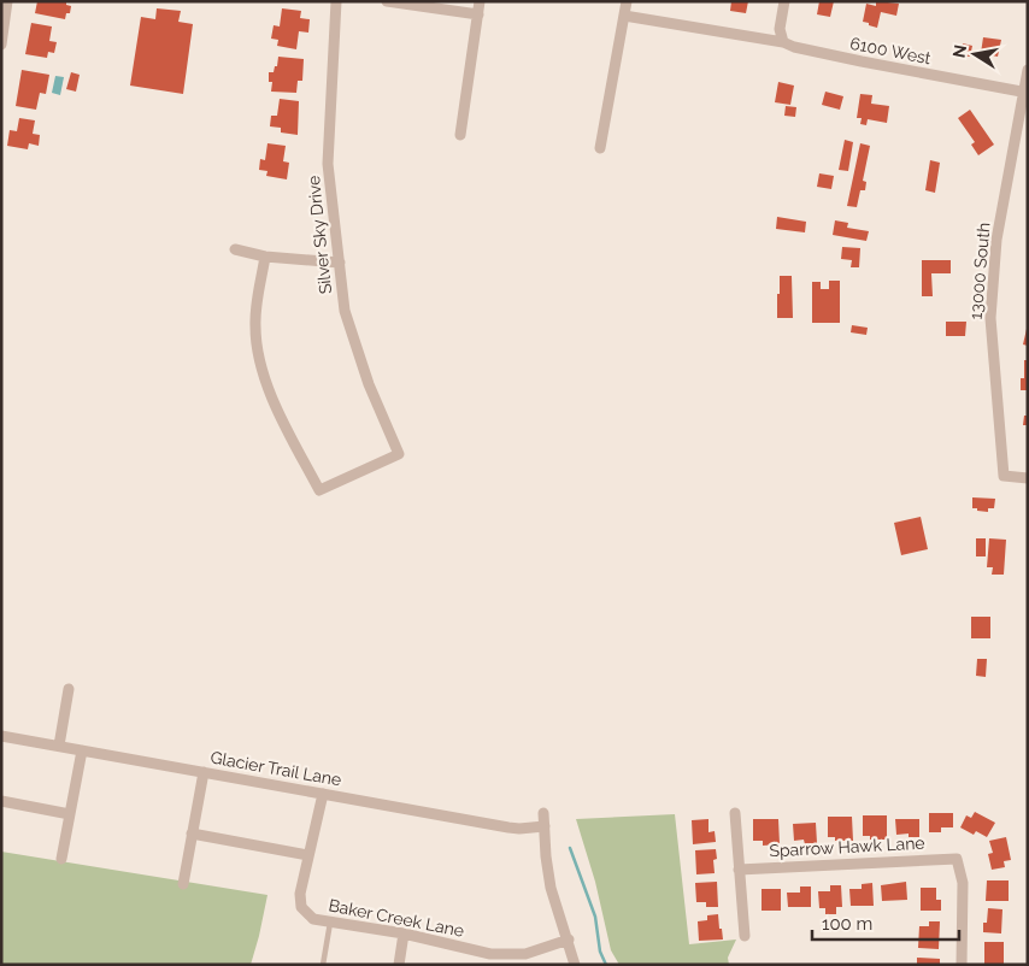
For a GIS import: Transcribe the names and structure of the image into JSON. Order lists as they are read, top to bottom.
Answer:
{
  "streets": {
    "street": [
      "6100 West",
      "Silver Sky Drive",
      "13000 South",
      "Glacier Trail Lane",
      "Sparrow Hawk Lane",
      "Baker Creek Lane"
    ]
  },
  "crossings": [
    ["6100 West", "13000 South"],
    ["Glacier Trail Lane", "Baker Creek Lane"]
  ],
  "scale_bar": "100 m",
  "north": "left"
}
